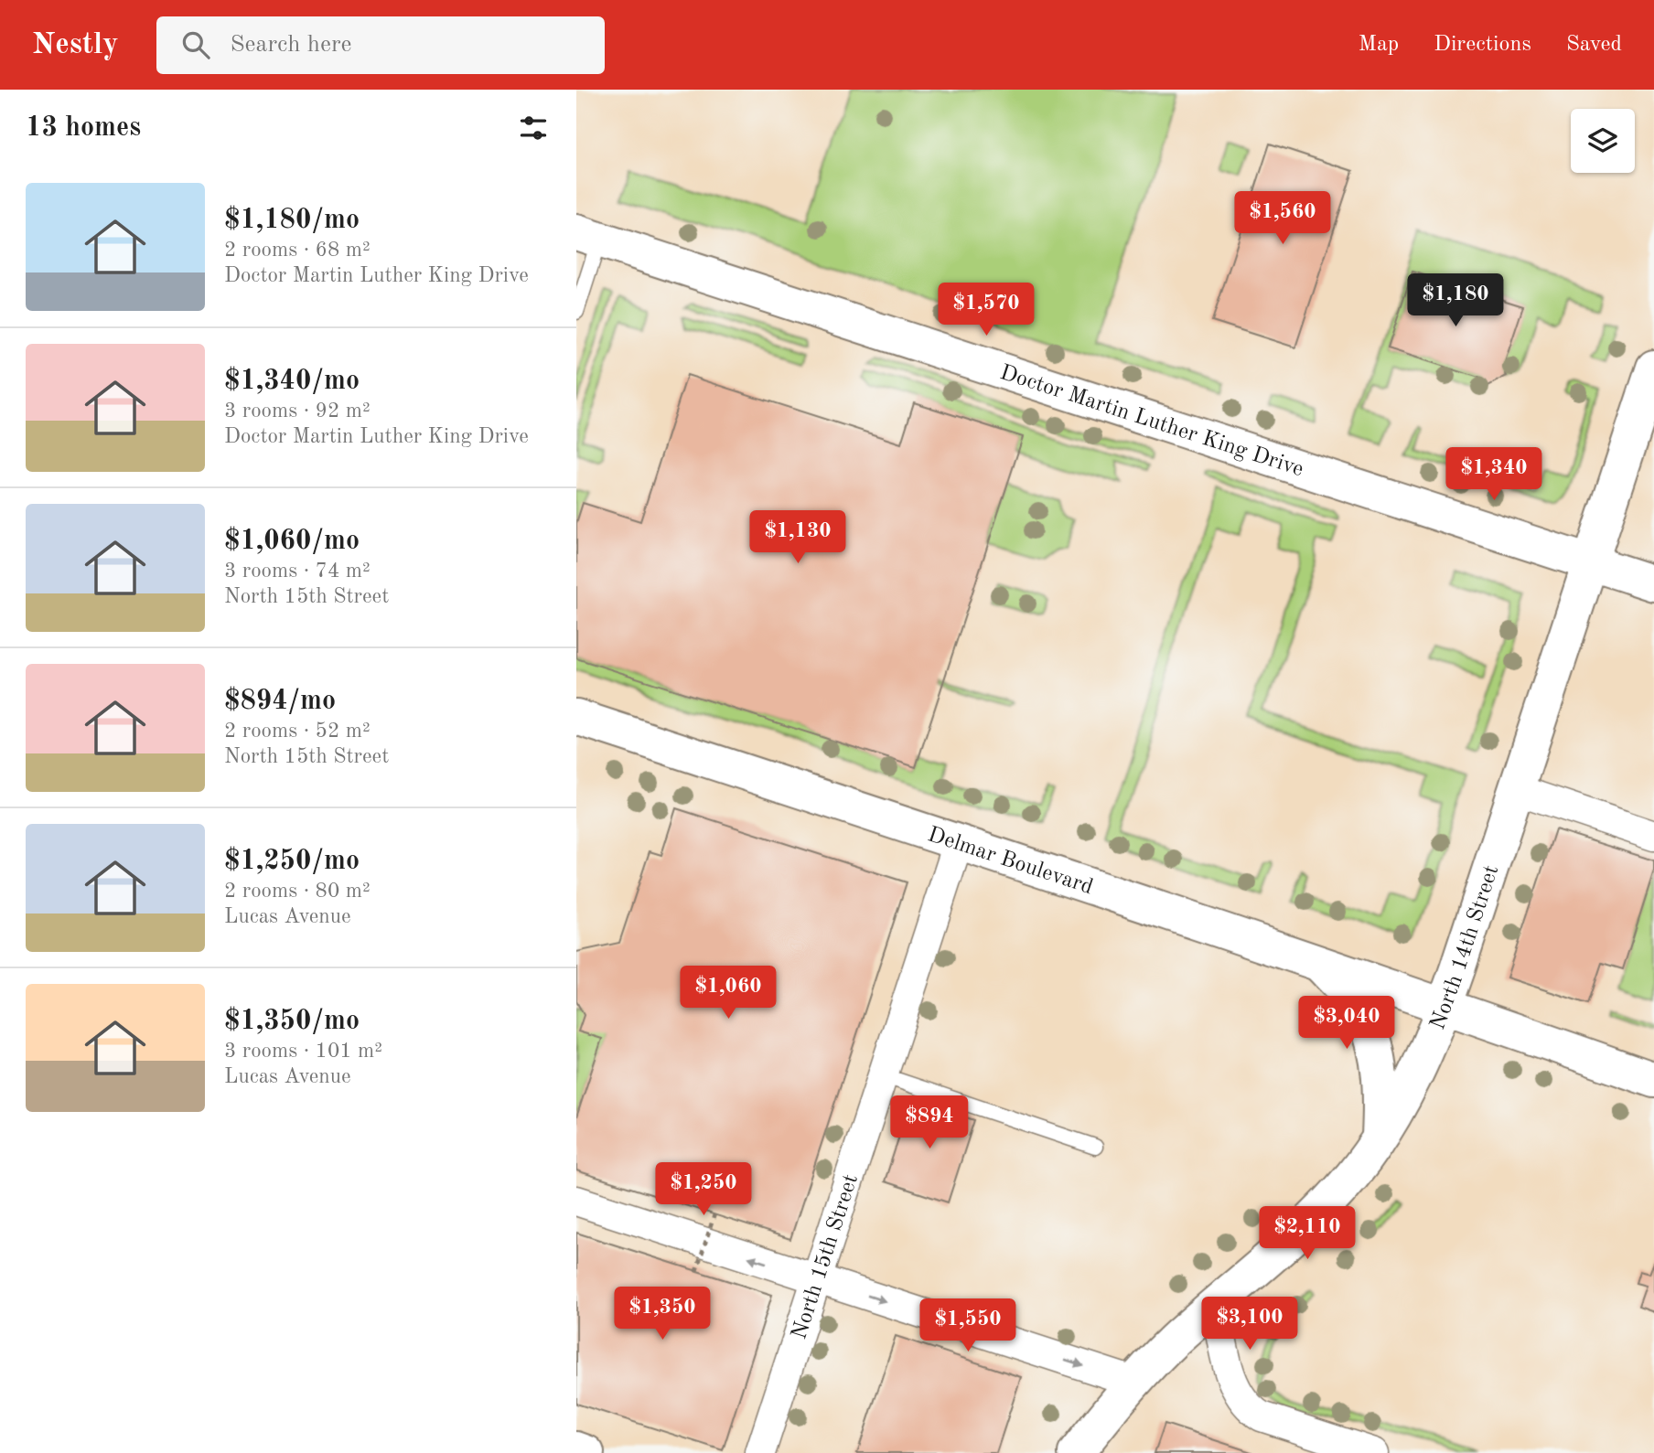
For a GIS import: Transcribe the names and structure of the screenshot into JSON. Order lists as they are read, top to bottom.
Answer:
{
  "streets": {
    "main road": ["Doctor Martin Luther King Drive", "Delmar Boulevard", "North 14th Street"],
    "street": ["North 15th Street"]
  },
  "crossings": [
    ["Doctor Martin Luther King Drive", "North 14th Street"],
    ["Delmar Boulevard", "North 14th Street"],
    ["Delmar Boulevard", "North 15th Street"]
  ],
  "page": {
    "header": "Nestly",
    "search": "Search here",
    "nav": ["Map", "Directions", "Saved"],
    "heading": "13 homes",
    "list": [
      {
        "name": "$1,180/mo",
        "note": "2 rooms · 68 m² · Doctor Martin Luther King Drive"
      },
      {
        "name": "$1,340/mo",
        "note": "3 rooms · 92 m² · Doctor Martin Luther King Drive"
      },
      {
        "name": "$1,060/mo",
        "note": "3 rooms · 74 m² · North 15th Street"
      },
      {
        "name": "$894/mo",
        "note": "2 rooms · 52 m² · North 15th Street"
      },
      {
        "name": "$1,250/mo",
        "note": "2 rooms · 80 m² · Lucas Avenue"
      },
      {
        "name": "$1,350/mo",
        "note": "3 rooms · 101 m² · Lucas Avenue"
      }
    ],
    "price": [
      "$1,560",
      "$1,180",
      "$1,570",
      "$1,340",
      "$1,130",
      "$1,060",
      "$3,040",
      "$894",
      "$1,250",
      "$2,110",
      "$1,350",
      "$3,100",
      "$1,550"
    ]
  }
}
